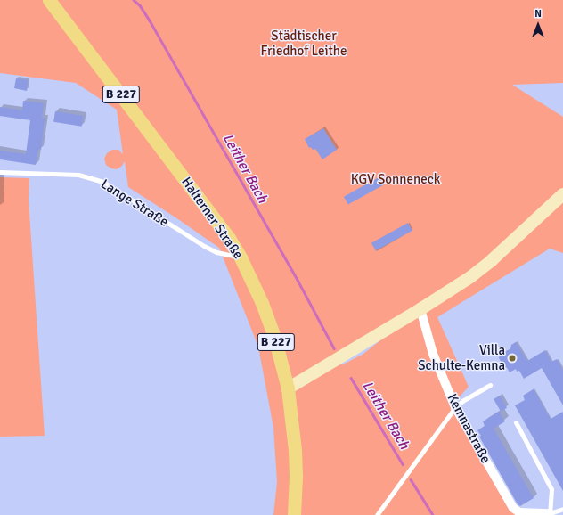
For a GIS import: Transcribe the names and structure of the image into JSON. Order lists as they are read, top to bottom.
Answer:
{
  "streets": {
    "main road": ["B 227", "Halterner Straße"],
    "street": ["Kemnastraße"],
    "lane": ["Lange Straße"]
  },
  "crossings": [
    ["Lange Straße", "Halterner Straße"]
  ],
  "water": ["Leither Bach"],
  "parks": ["Städtischer Friedhof Leithe", "KGV Sonneneck"],
  "places": ["Villa Schulte-Kemna"],
  "north": "top"
}
